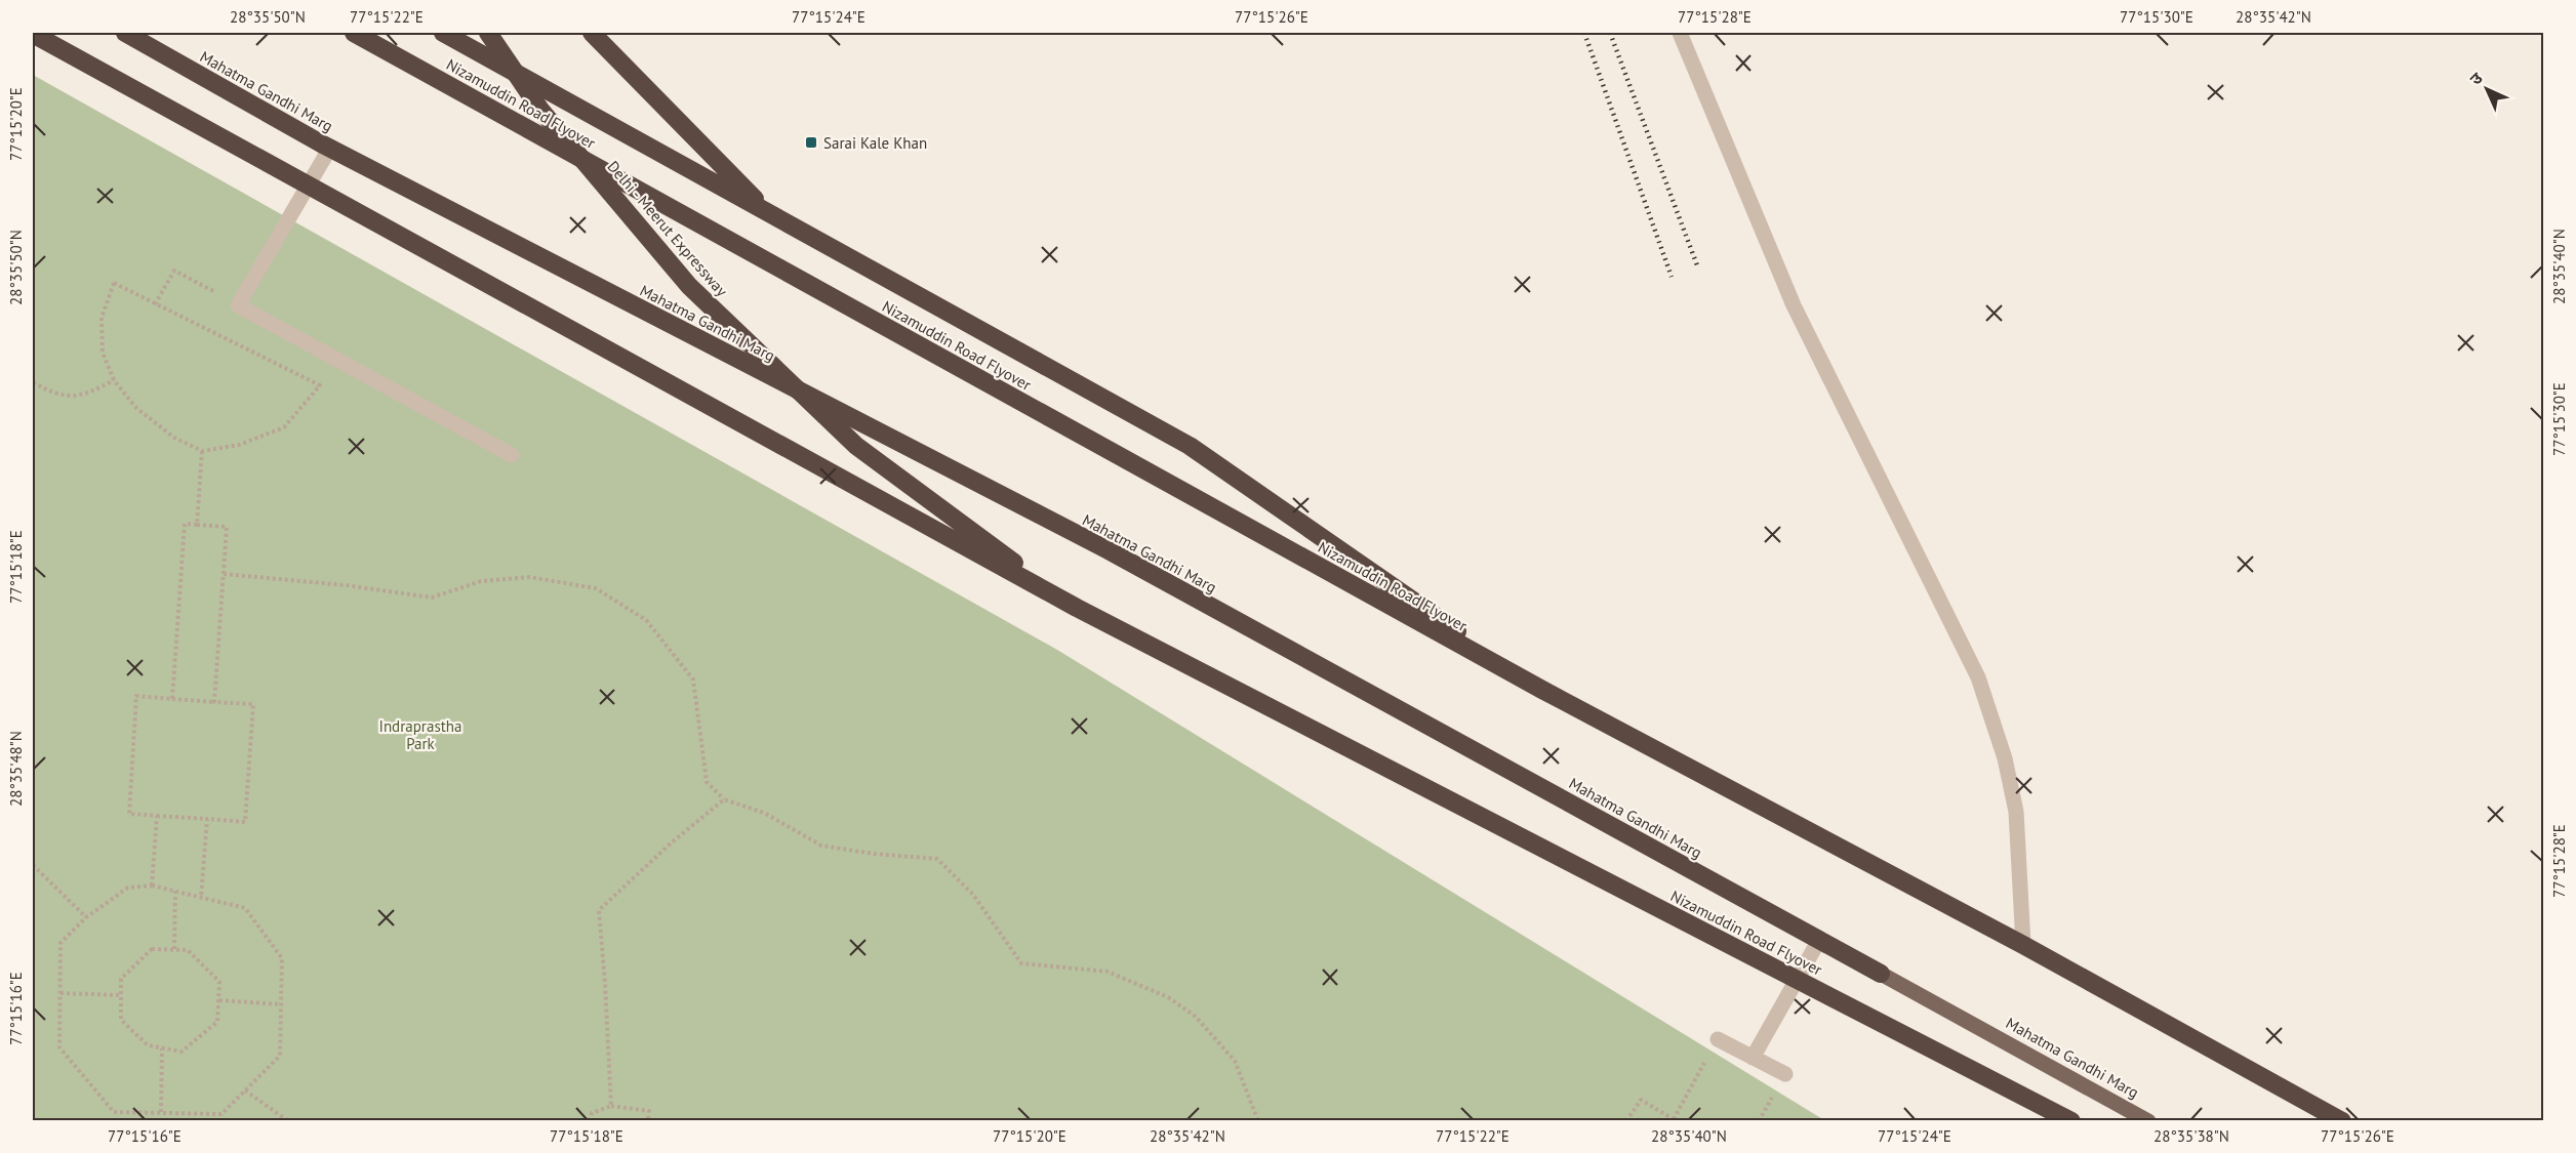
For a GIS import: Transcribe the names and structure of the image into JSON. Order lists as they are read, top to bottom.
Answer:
{
  "streets": {
    "highway": ["Mahatma Gandhi Marg", "Nizamuddin Road Flyover", "Delhi - Meerut Expressway"]
  },
  "crossings": [
    ["Nizamuddin Road Flyover", "Delhi - Meerut Expressway"]
  ],
  "parks": ["Indraprastha Park"],
  "places": {
    "transit": ["Sarai Kale Khan"]
  },
  "north": "top left",
  "coordinates": [
    "28°35'50\"N",
    "77°15'22\"E",
    "77°15'24\"E",
    "77°15'26\"E",
    "77°15'28\"E",
    "77°15'30\"E",
    "28°35'42\"N",
    "77°15'20\"E",
    "28°35'40\"N",
    "77°15'18\"E",
    "28°35'48\"N",
    "77°15'16\"E",
    "28°35'38\"N"
  ]
}
